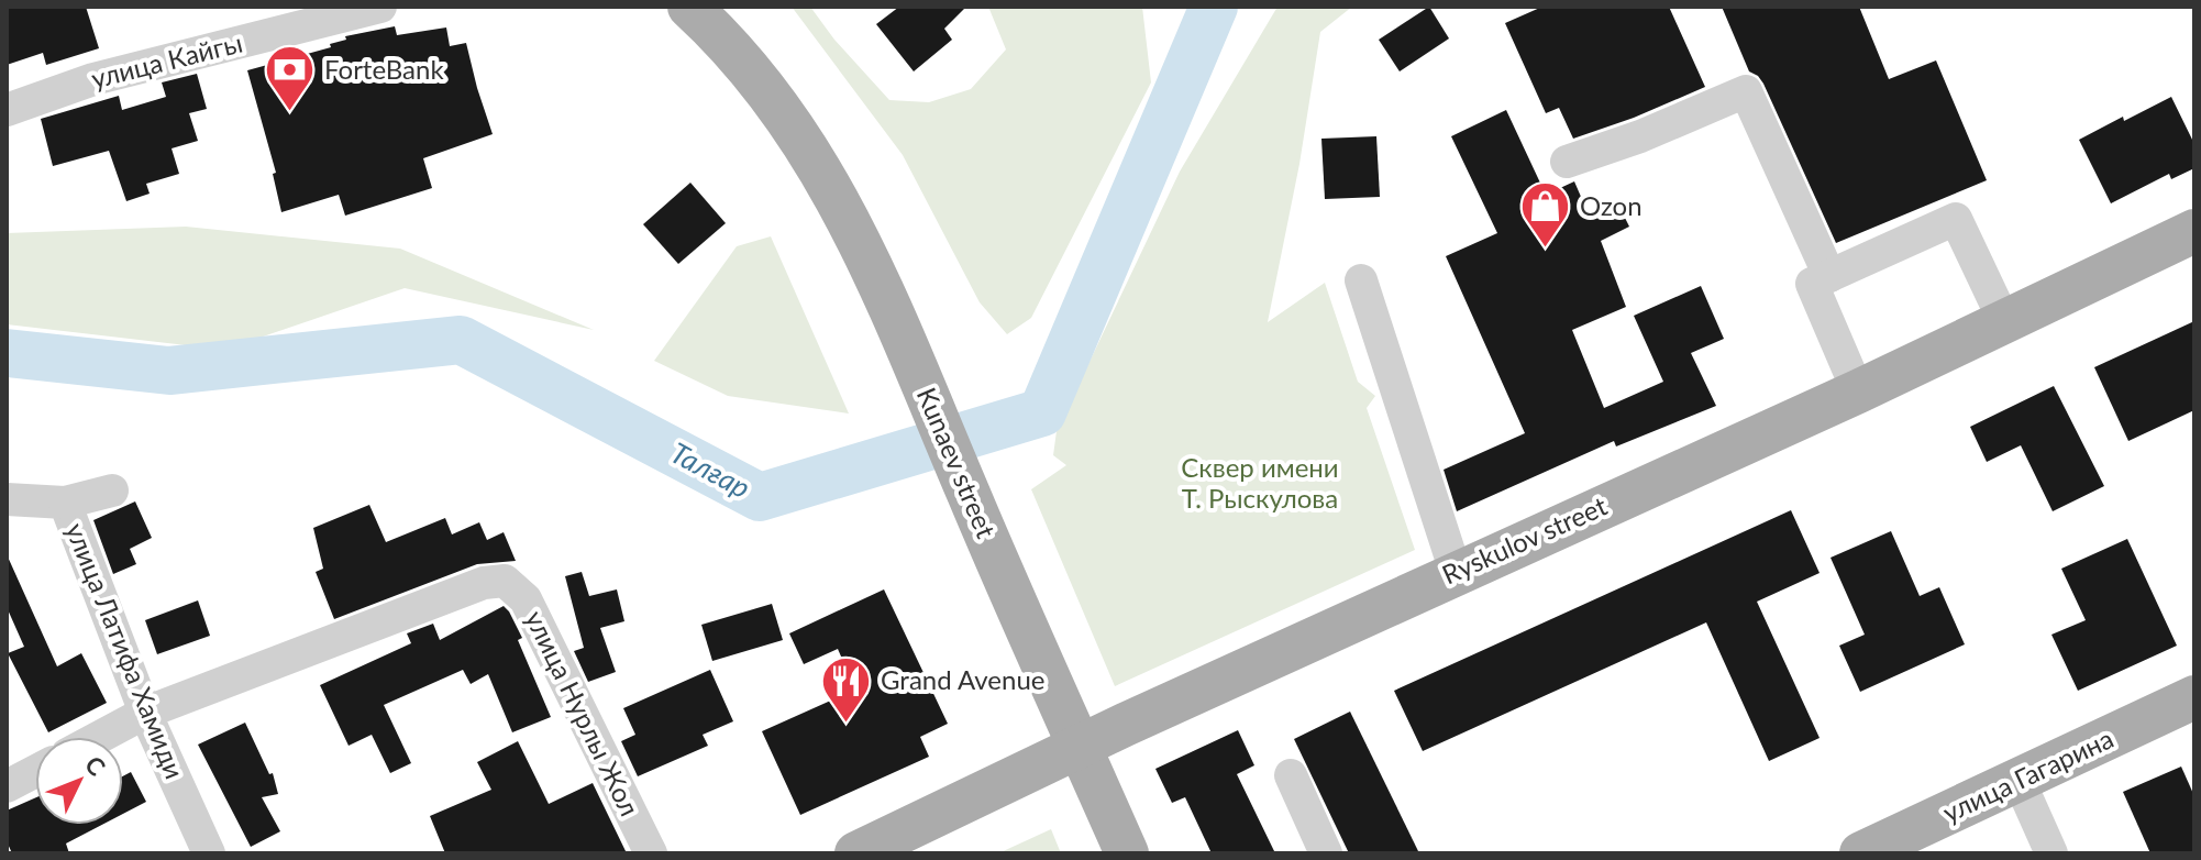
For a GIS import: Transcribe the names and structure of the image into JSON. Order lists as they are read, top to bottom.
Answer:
{
  "streets": {
    "main road": ["Kunaev street", "Ryskulov street", "улица Гагарина"],
    "street": ["улица Кайгы", "улица Латифа Хамиди", "улица Нурлы Жол"]
  },
  "crossings": [
    ["Kunaev street", "Ryskulov street"],
    ["улица Латифа Хамиди", "улица Нурлы Жол"]
  ],
  "water": ["Талғар"],
  "parks": ["Сквер имени Т. Рыскулова"],
  "places": {
    "bank": ["ForteBank"],
    "shop": ["Ozon"],
    "restaurant": ["Grand Avenue"]
  },
  "north": "top right"
}
